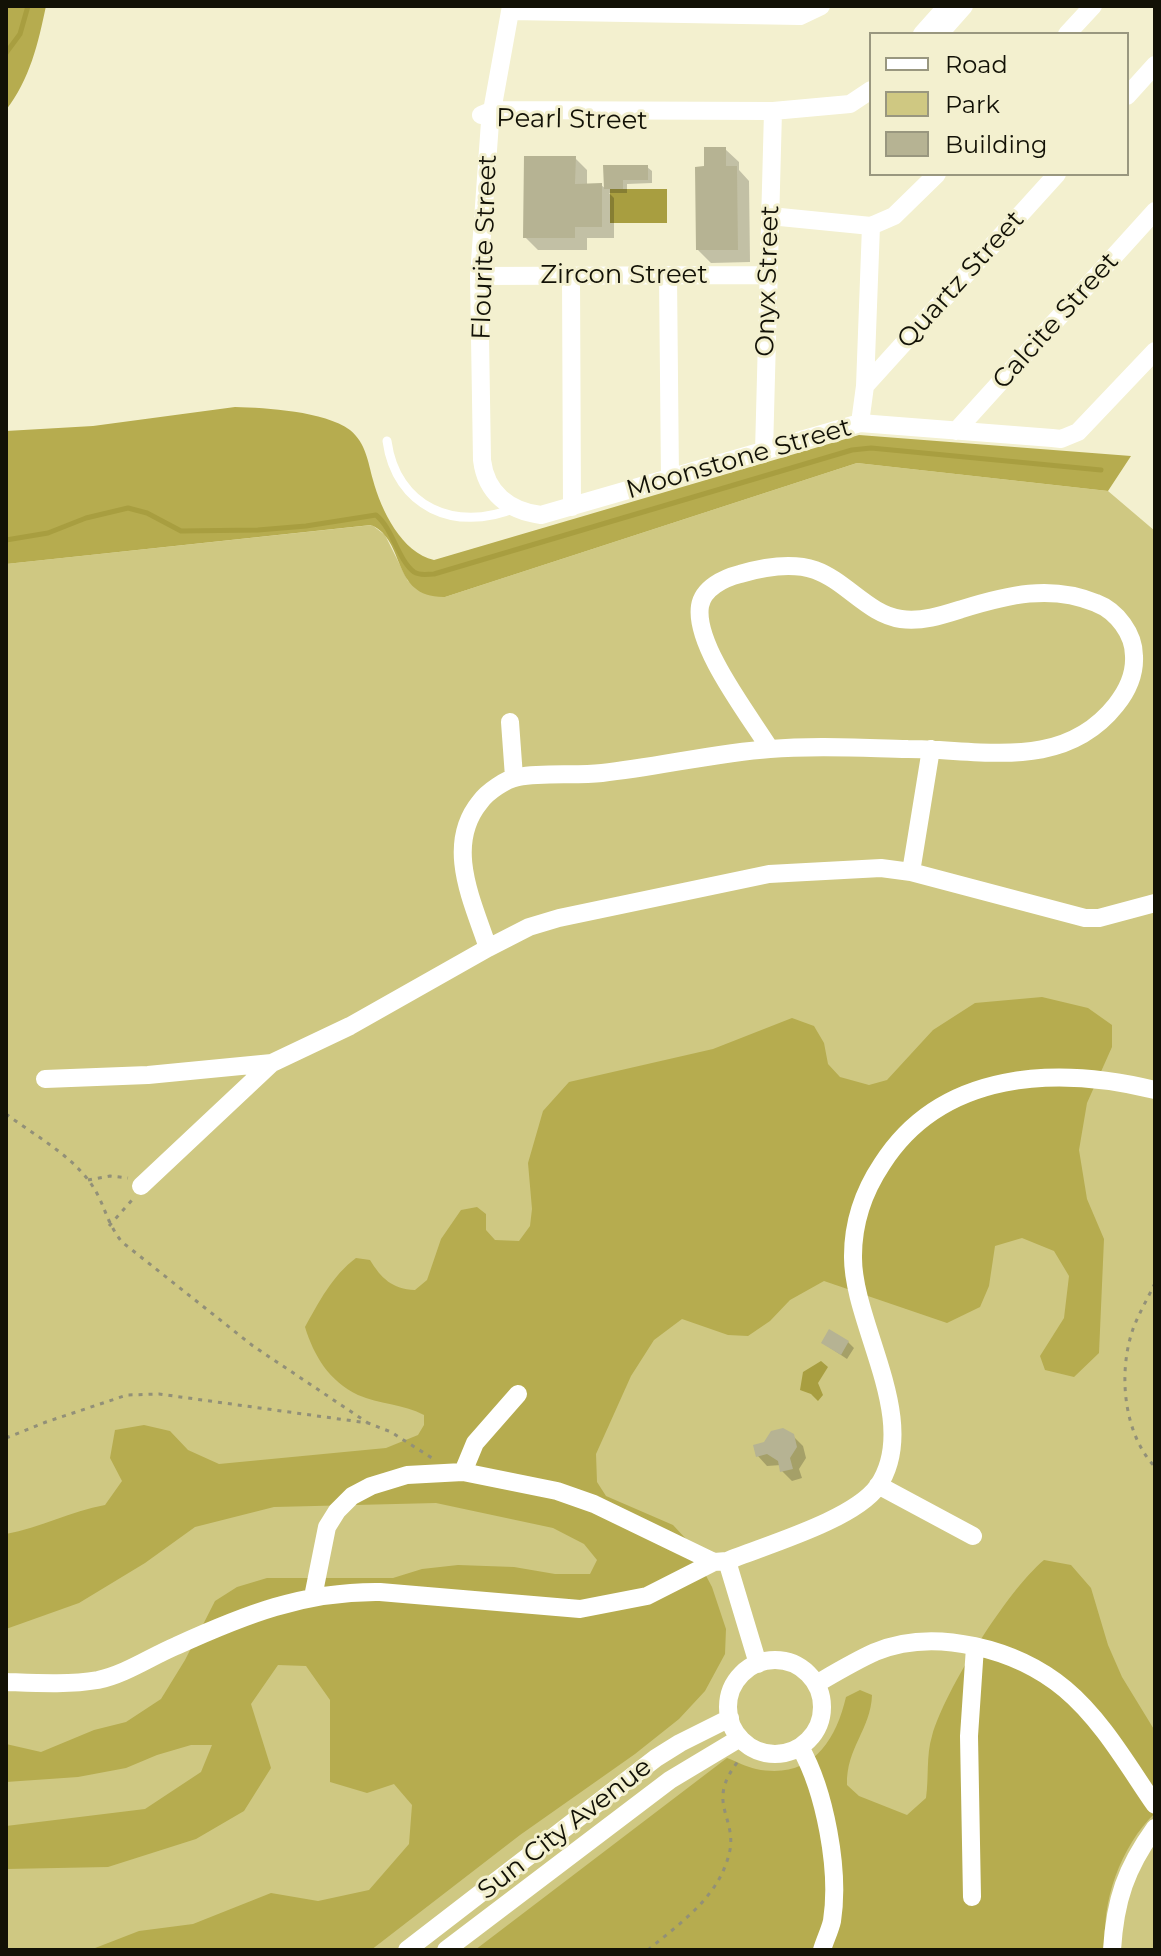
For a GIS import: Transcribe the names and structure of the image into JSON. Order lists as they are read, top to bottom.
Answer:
{
  "streets": {
    "street": [
      "Pearl Street",
      "Flourite Street",
      "Zircon Street",
      "Quartz Street",
      "Onyx Street",
      "Calcite Street",
      "Moonstone Street",
      "Sun City Avenue"
    ]
  },
  "crossings": [
    ["Pearl Street", "Flourite Street"],
    ["Pearl Street", "Onyx Street"],
    ["Flourite Street", "Zircon Street"],
    ["Flourite Street", "Moonstone Street"],
    ["Zircon Street", "Onyx Street"],
    ["Onyx Street", "Moonstone Street"],
    ["Calcite Street", "Moonstone Street"]
  ],
  "legend": ["Road", "Park", "Building"]
}
